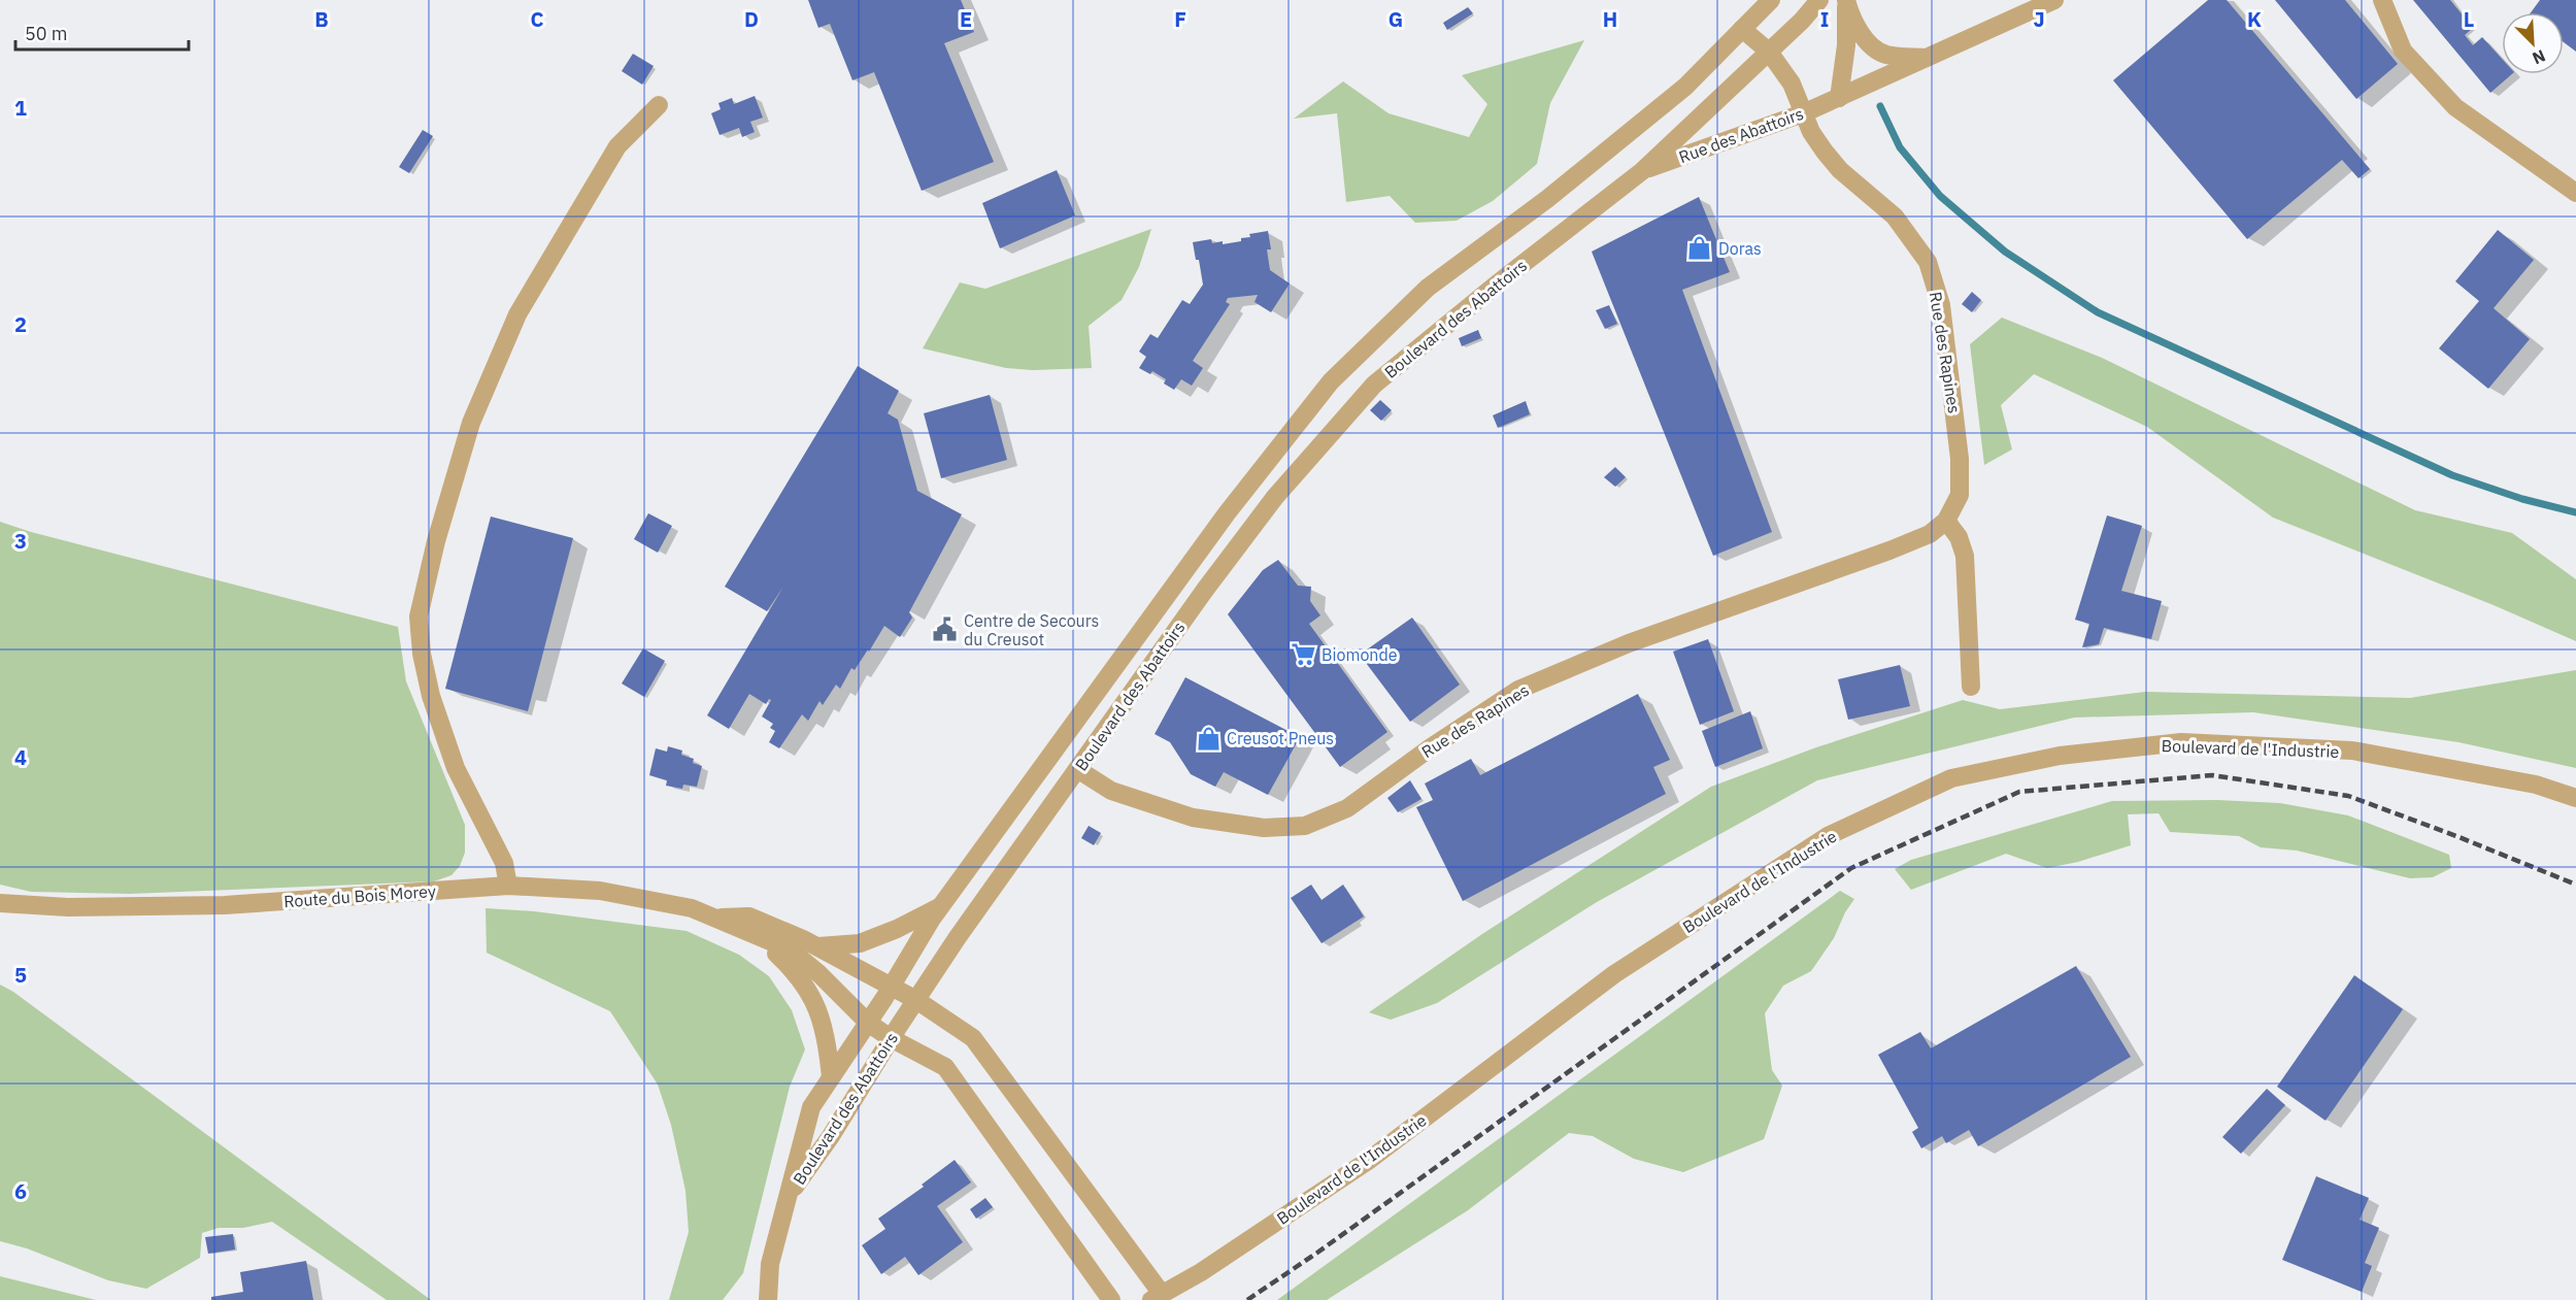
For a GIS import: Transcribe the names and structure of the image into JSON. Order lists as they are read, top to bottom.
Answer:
{
  "streets": {
    "street": [
      "Rue des Abattoirs",
      "Boulevard des Abattoirs",
      "Rue des Rapines",
      "Boulevard de l'Industrie",
      "Route du Bois Morey"
    ]
  },
  "crossings": [
    ["Rue des Abattoirs", "Boulevard des Abattoirs"],
    ["Rue des Abattoirs", "Rue des Rapines"],
    ["Boulevard des Abattoirs", "Rue des Rapines"],
    ["Boulevard des Abattoirs", "Route du Bois Morey"],
    ["Boulevard de l'Industrie", "Route du Bois Morey"]
  ],
  "places": {
    "shop": ["Doras", "Creusot Pneus"],
    "public building": ["Centre de Secours du Creusot"],
    "supermarket": ["Biomonde"]
  },
  "scale_bar": "50 m",
  "north": "bottom right",
  "grid": {
    "columns": [
      "B",
      "C",
      "D",
      "E",
      "F",
      "G",
      "H",
      "I",
      "J",
      "K",
      "L"
    ],
    "rows": [
      "1",
      "2",
      "3",
      "4",
      "5",
      "6"
    ]
  }
}
